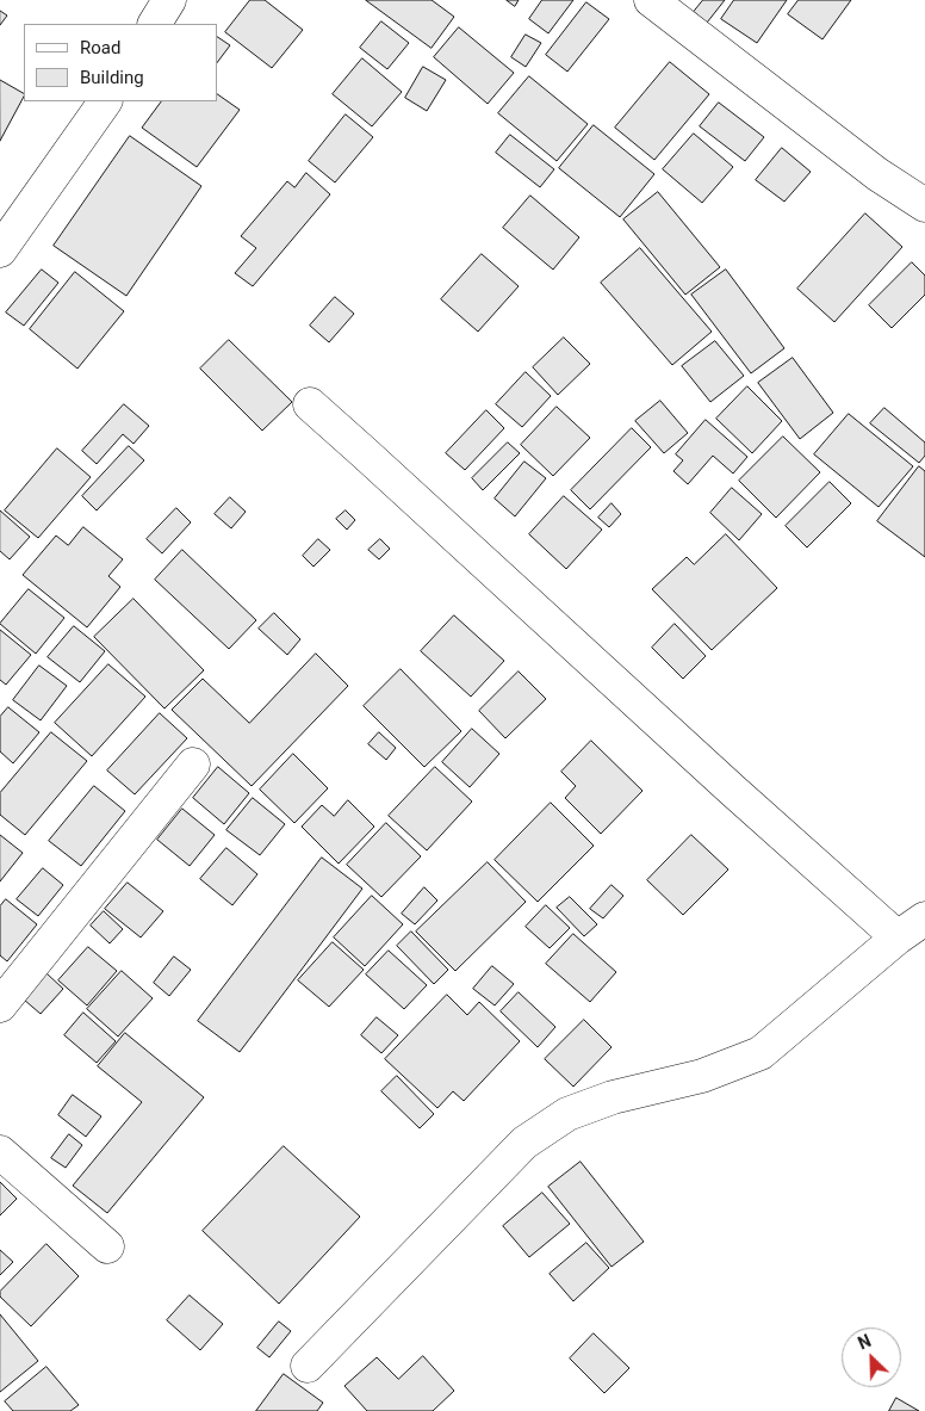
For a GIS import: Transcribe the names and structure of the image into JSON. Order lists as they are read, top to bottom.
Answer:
{
  "legend": ["Road", "Building"],
  "north": "top left"
}
